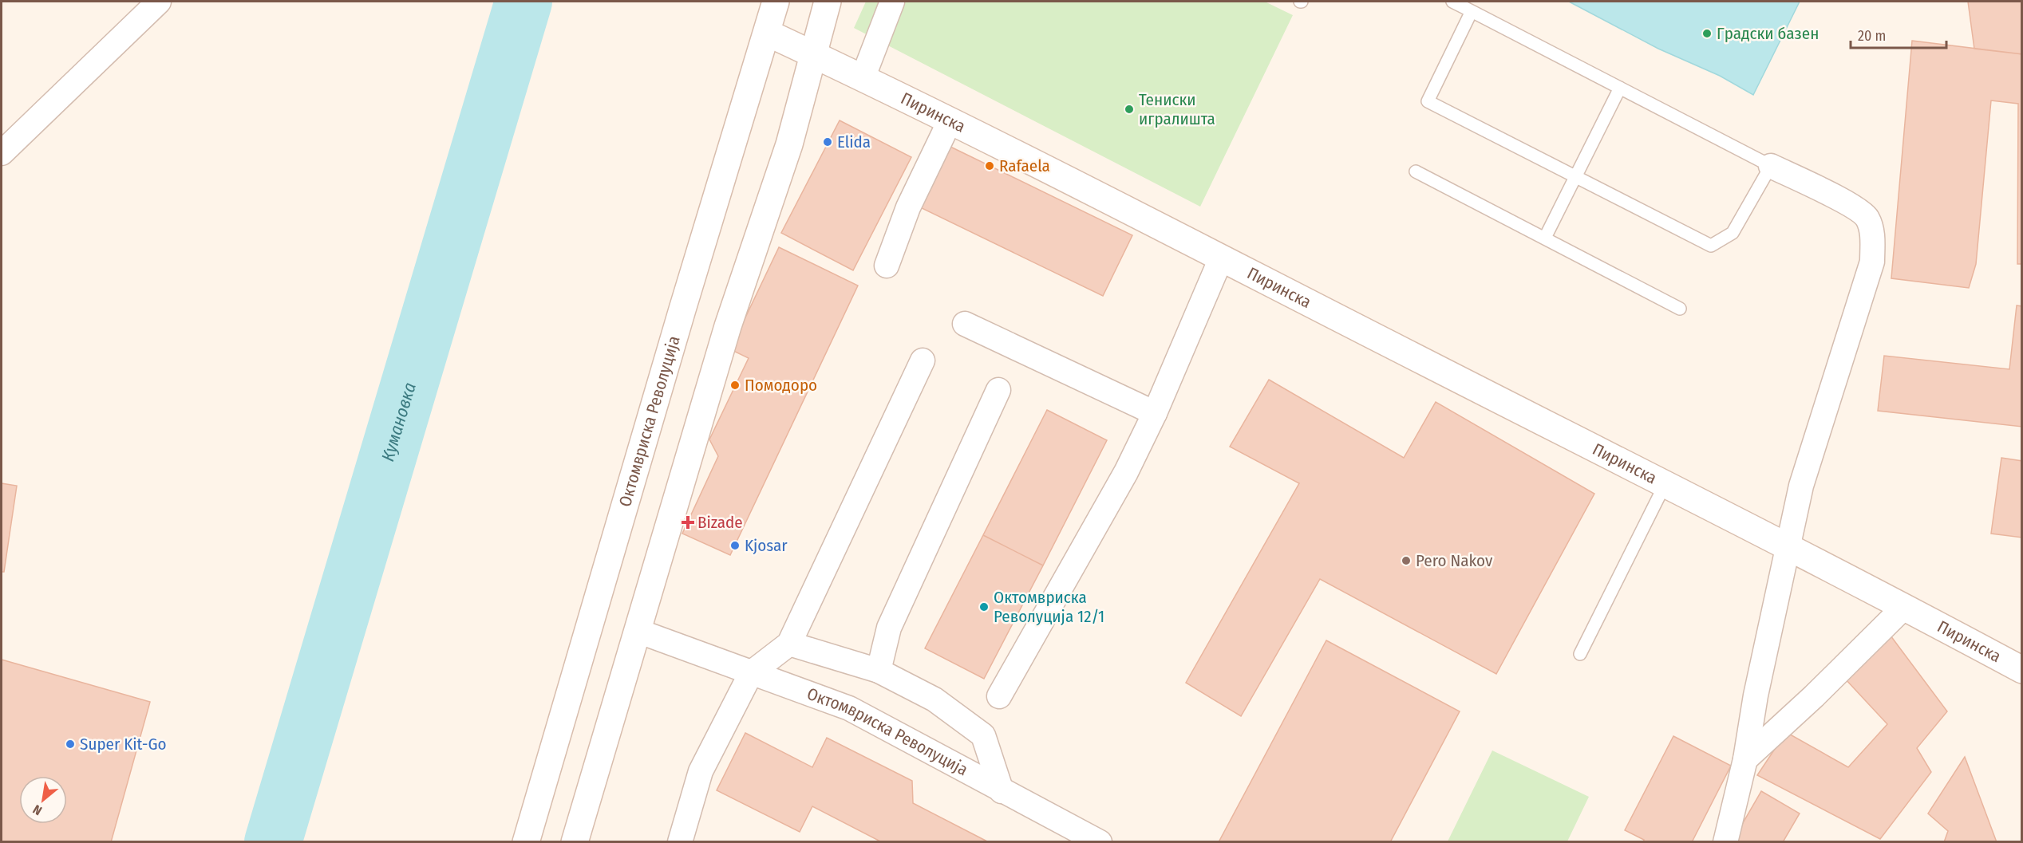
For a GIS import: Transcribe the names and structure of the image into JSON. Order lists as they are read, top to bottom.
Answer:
{
  "streets": {
    "street": ["Пиринска", "Октомвриска Револуција"]
  },
  "crossings": [
    ["Пиринска", "Октомвриска Револуција"]
  ],
  "water": ["Кумановка"],
  "places": {
    "other": [
      "Градски базен",
      "Тениски игралишта",
      "Elida",
      "Rafaela",
      "Помодоро",
      "Kjosar",
      "Pero Nakov",
      "Октомвриска Револуција 12/1",
      "Super Kit-Go"
    ],
    "health": ["Bizade"]
  },
  "scale_bar": "20 m",
  "north": "bottom left"
}
